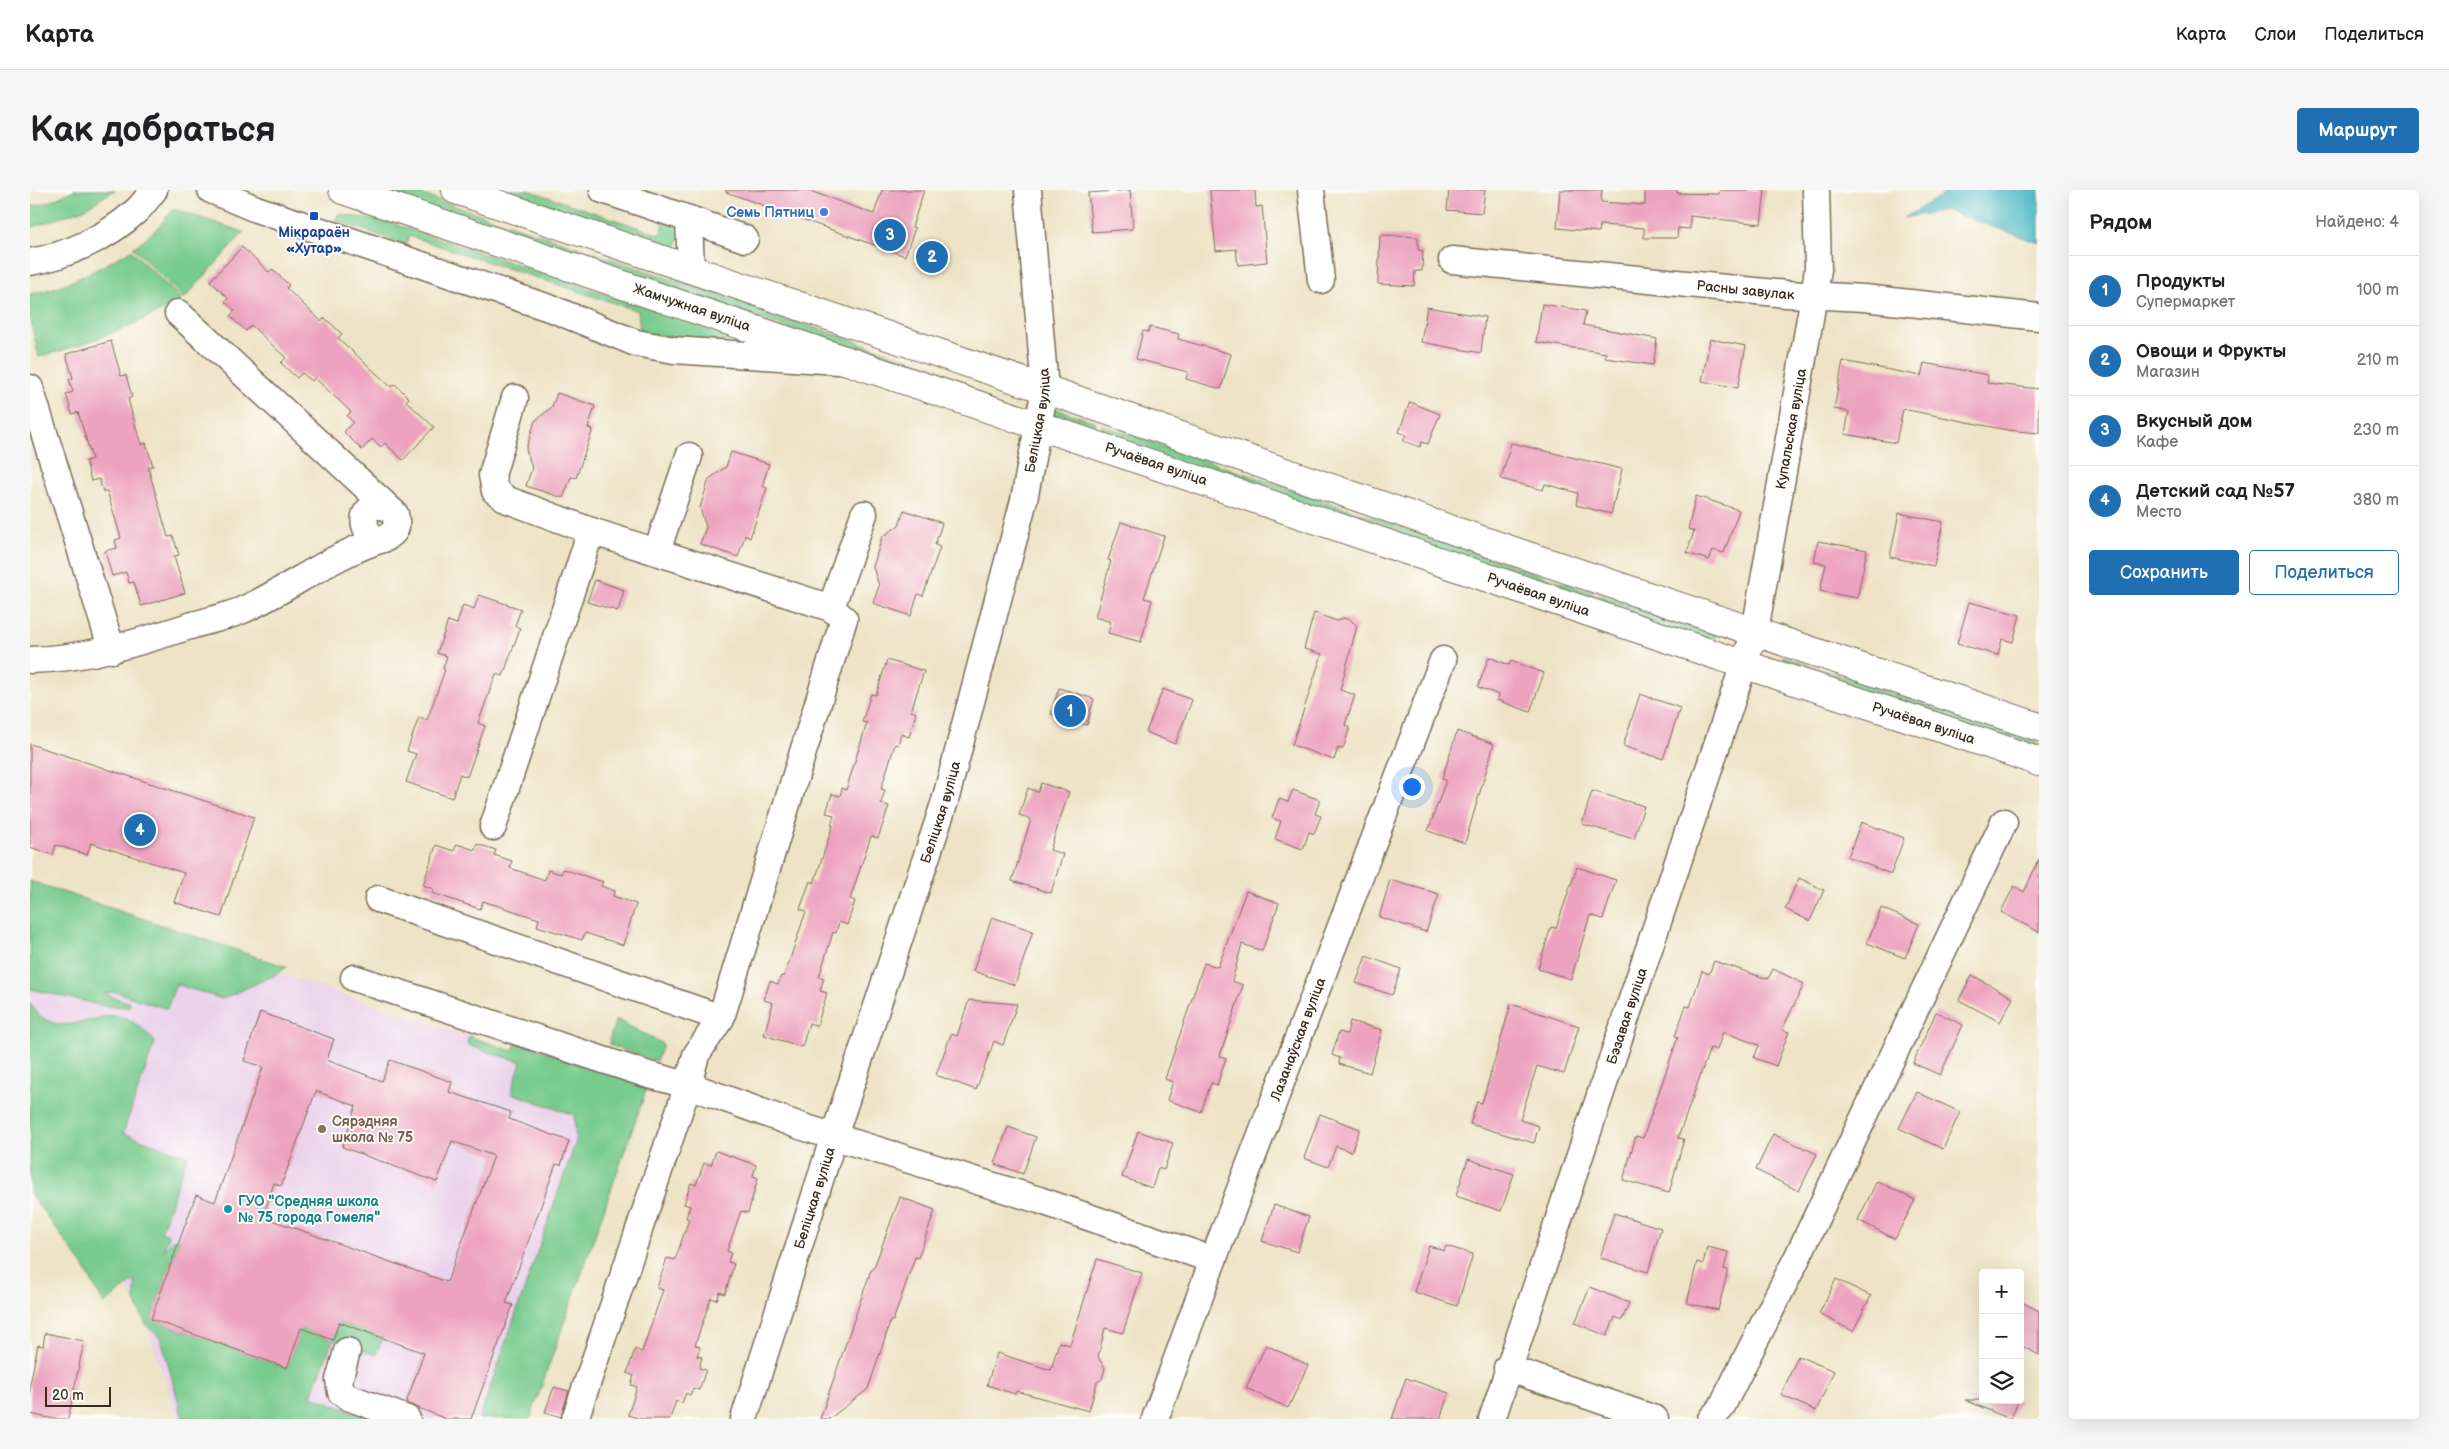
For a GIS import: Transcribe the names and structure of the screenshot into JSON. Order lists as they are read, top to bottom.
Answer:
{
  "streets": {
    "main road": ["Жамчужная вуліца", "Ручаёвая вуліца"],
    "street": [
      "Расны завулак",
      "Беліцкая вуліца",
      "Купальская вуліца",
      "Бэзавая вуліца",
      "Лазанаўская вуліца"
    ]
  },
  "crossings": [
    ["Расны завулак", "Купальская вуліца"],
    ["Жамчужная вуліца", "Беліцкая вуліца"],
    ["Жамчужная вуліца", "Ручаёвая вуліца"],
    ["Беліцкая вуліца", "Ручаёвая вуліца"],
    ["Купальская вуліца", "Ручаёвая вуліца"],
    ["Купальская вуліца", "Бэзавая вуліца"],
    ["Ручаёвая вуліца", "Бэзавая вуліца"]
  ],
  "places": {
    "other": ["Семь Пятниц", "Сярэдняя школа № 75", "ГУО \"Средняя школа № 75 города Гомеля\""],
    "transit": ["Мікрараён «Хутар»"]
  },
  "scale_bar": "20 m",
  "page": {
    "header": "Карта",
    "nav": ["Карта", "Слои", "Поделиться"],
    "buttons": [
      "Маршрут",
      ["Сохранить", "Поделиться"]
    ],
    "title": "Как добраться",
    "heading": ["Рядом", "Найдено: 4"],
    "pins": [
      "3",
      "2",
      "1",
      "4"
    ],
    "list": [
      {
        "mark": "1",
        "name": "Продукты",
        "note": "Супермаркет",
        "value": "100 m"
      },
      {
        "mark": "2",
        "name": "Овощи и Фрукты",
        "note": "Магазин",
        "value": "210 m"
      },
      {
        "mark": "3",
        "name": "Вкусный дом",
        "note": "Кафе",
        "value": "230 m"
      },
      {
        "mark": "4",
        "name": "Детский сад №57",
        "note": "Место",
        "value": "380 m"
      }
    ],
    "map_buttons": ["+", "−"],
    "scale": "20 m"
  }
}
